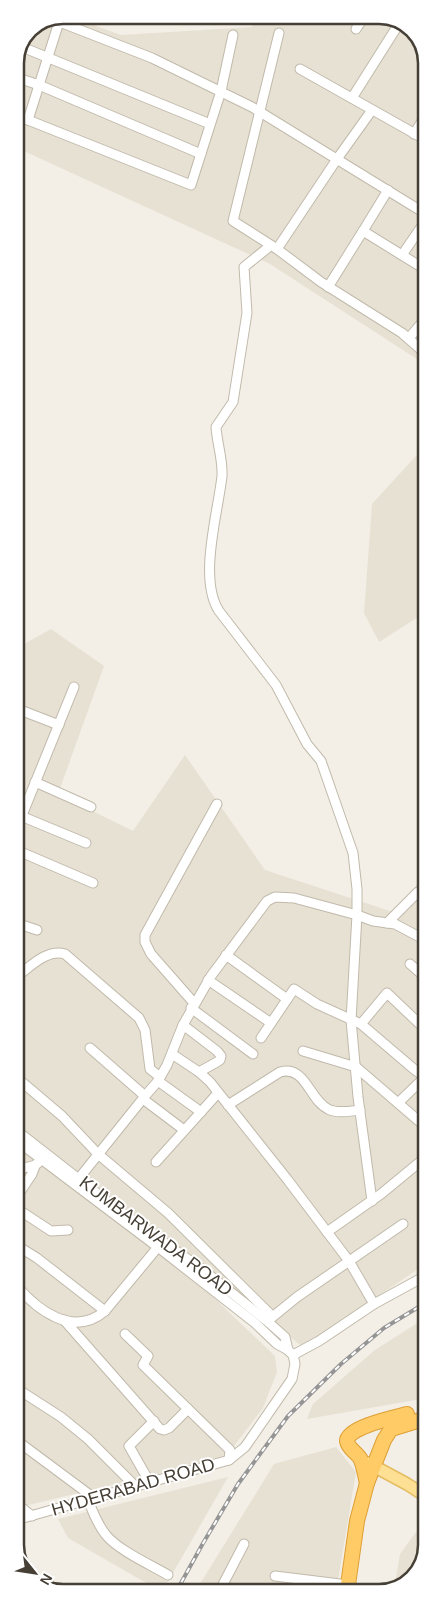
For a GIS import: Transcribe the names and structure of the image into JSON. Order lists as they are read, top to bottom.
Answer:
{
  "streets": {
    "street": ["KUMBARWADA ROAD", "HYDERABAD ROAD"]
  },
  "crossings": [
    ["KUMBARWADA ROAD", "HYDERABAD ROAD"]
  ],
  "north": "bottom right"
}
